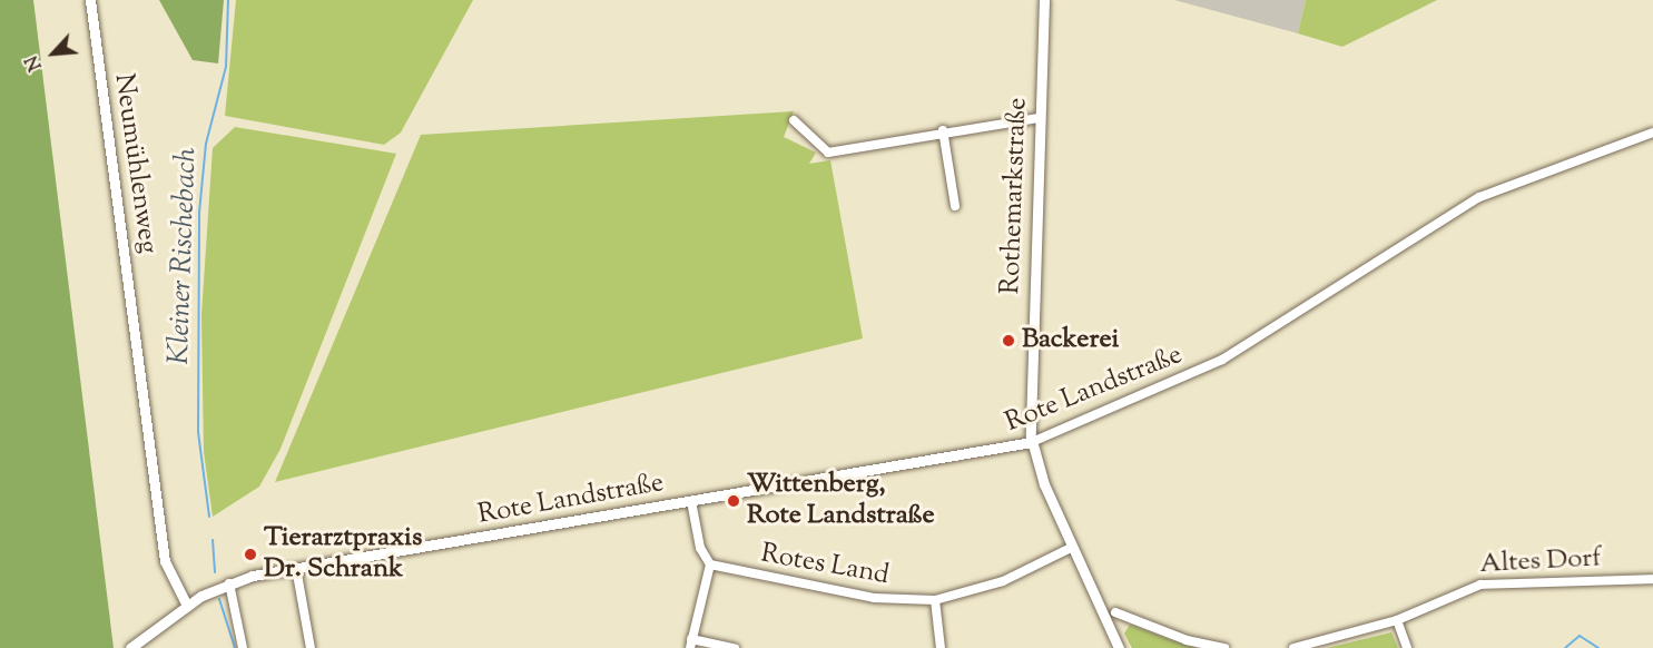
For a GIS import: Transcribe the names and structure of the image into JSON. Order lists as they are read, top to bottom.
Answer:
{
  "streets": {
    "street": [
      "Neumühlenweg",
      "Rothemarkstraße",
      "Rote Landstraße",
      "Altes Dorf",
      "Rotes Land"
    ]
  },
  "crossings": [
    ["Neumühlenweg", "Rote Landstraße"],
    ["Rothemarkstraße", "Rote Landstraße"]
  ],
  "water": ["Kleiner Rischebach"],
  "places": ["Backerei", "Wittenberg, Rote Landstraße", "Tierarztpraxis Dr. Schrank"],
  "north": "bottom left"
}
